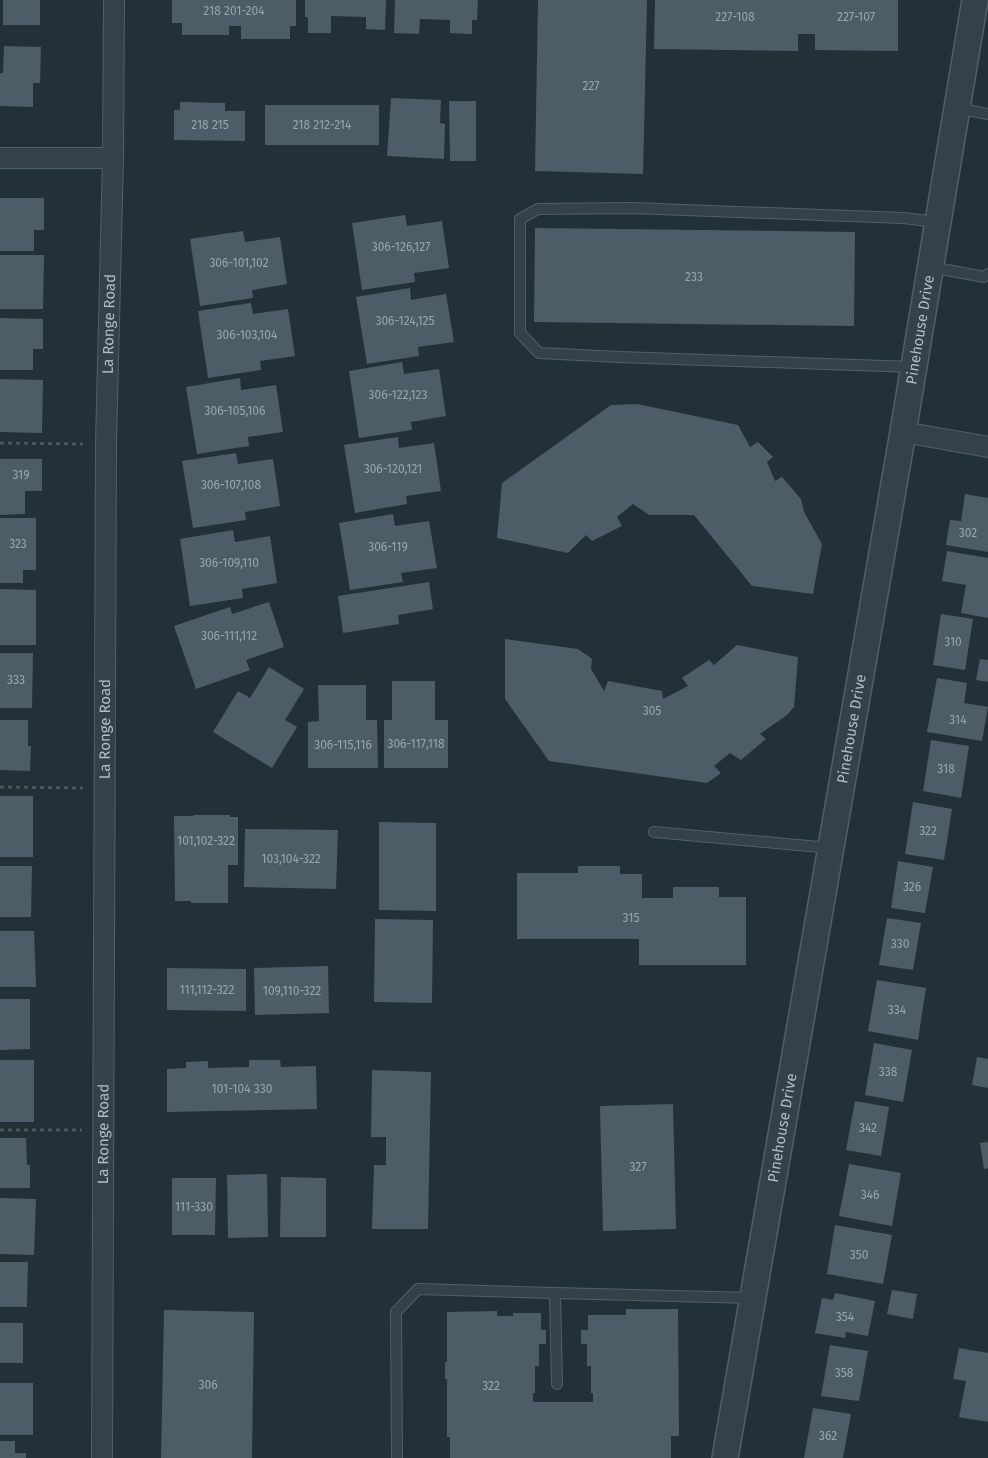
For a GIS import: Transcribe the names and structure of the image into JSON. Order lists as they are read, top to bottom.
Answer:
{
  "streets": {
    "street": ["La Ronge Road", "Pinehouse Drive"]
  },
  "house_numbers": [
    "218 201-204",
    "227-108",
    "227-107",
    "227",
    "218 215",
    "218 212-214",
    "306-126,127",
    "306-101,102",
    "233",
    "306-124,125",
    "306-103,104",
    "306-122,123",
    "306-105,106",
    "306-120,121",
    "319",
    "306-107,108",
    "302",
    "323",
    "306-119",
    "306-109,110",
    "306-111,112",
    "310",
    "333",
    "305",
    "314",
    "306-117,118",
    "306-115,116",
    "318",
    "322",
    "101,102-322",
    "103,104-322",
    "326",
    "315",
    "330",
    "111,112-322",
    "109,110-322",
    "334",
    "338",
    "101-104 330",
    "342",
    "327",
    "346",
    "111-330",
    "350",
    "354",
    "358",
    "306",
    "322",
    "362"
  ]
}
